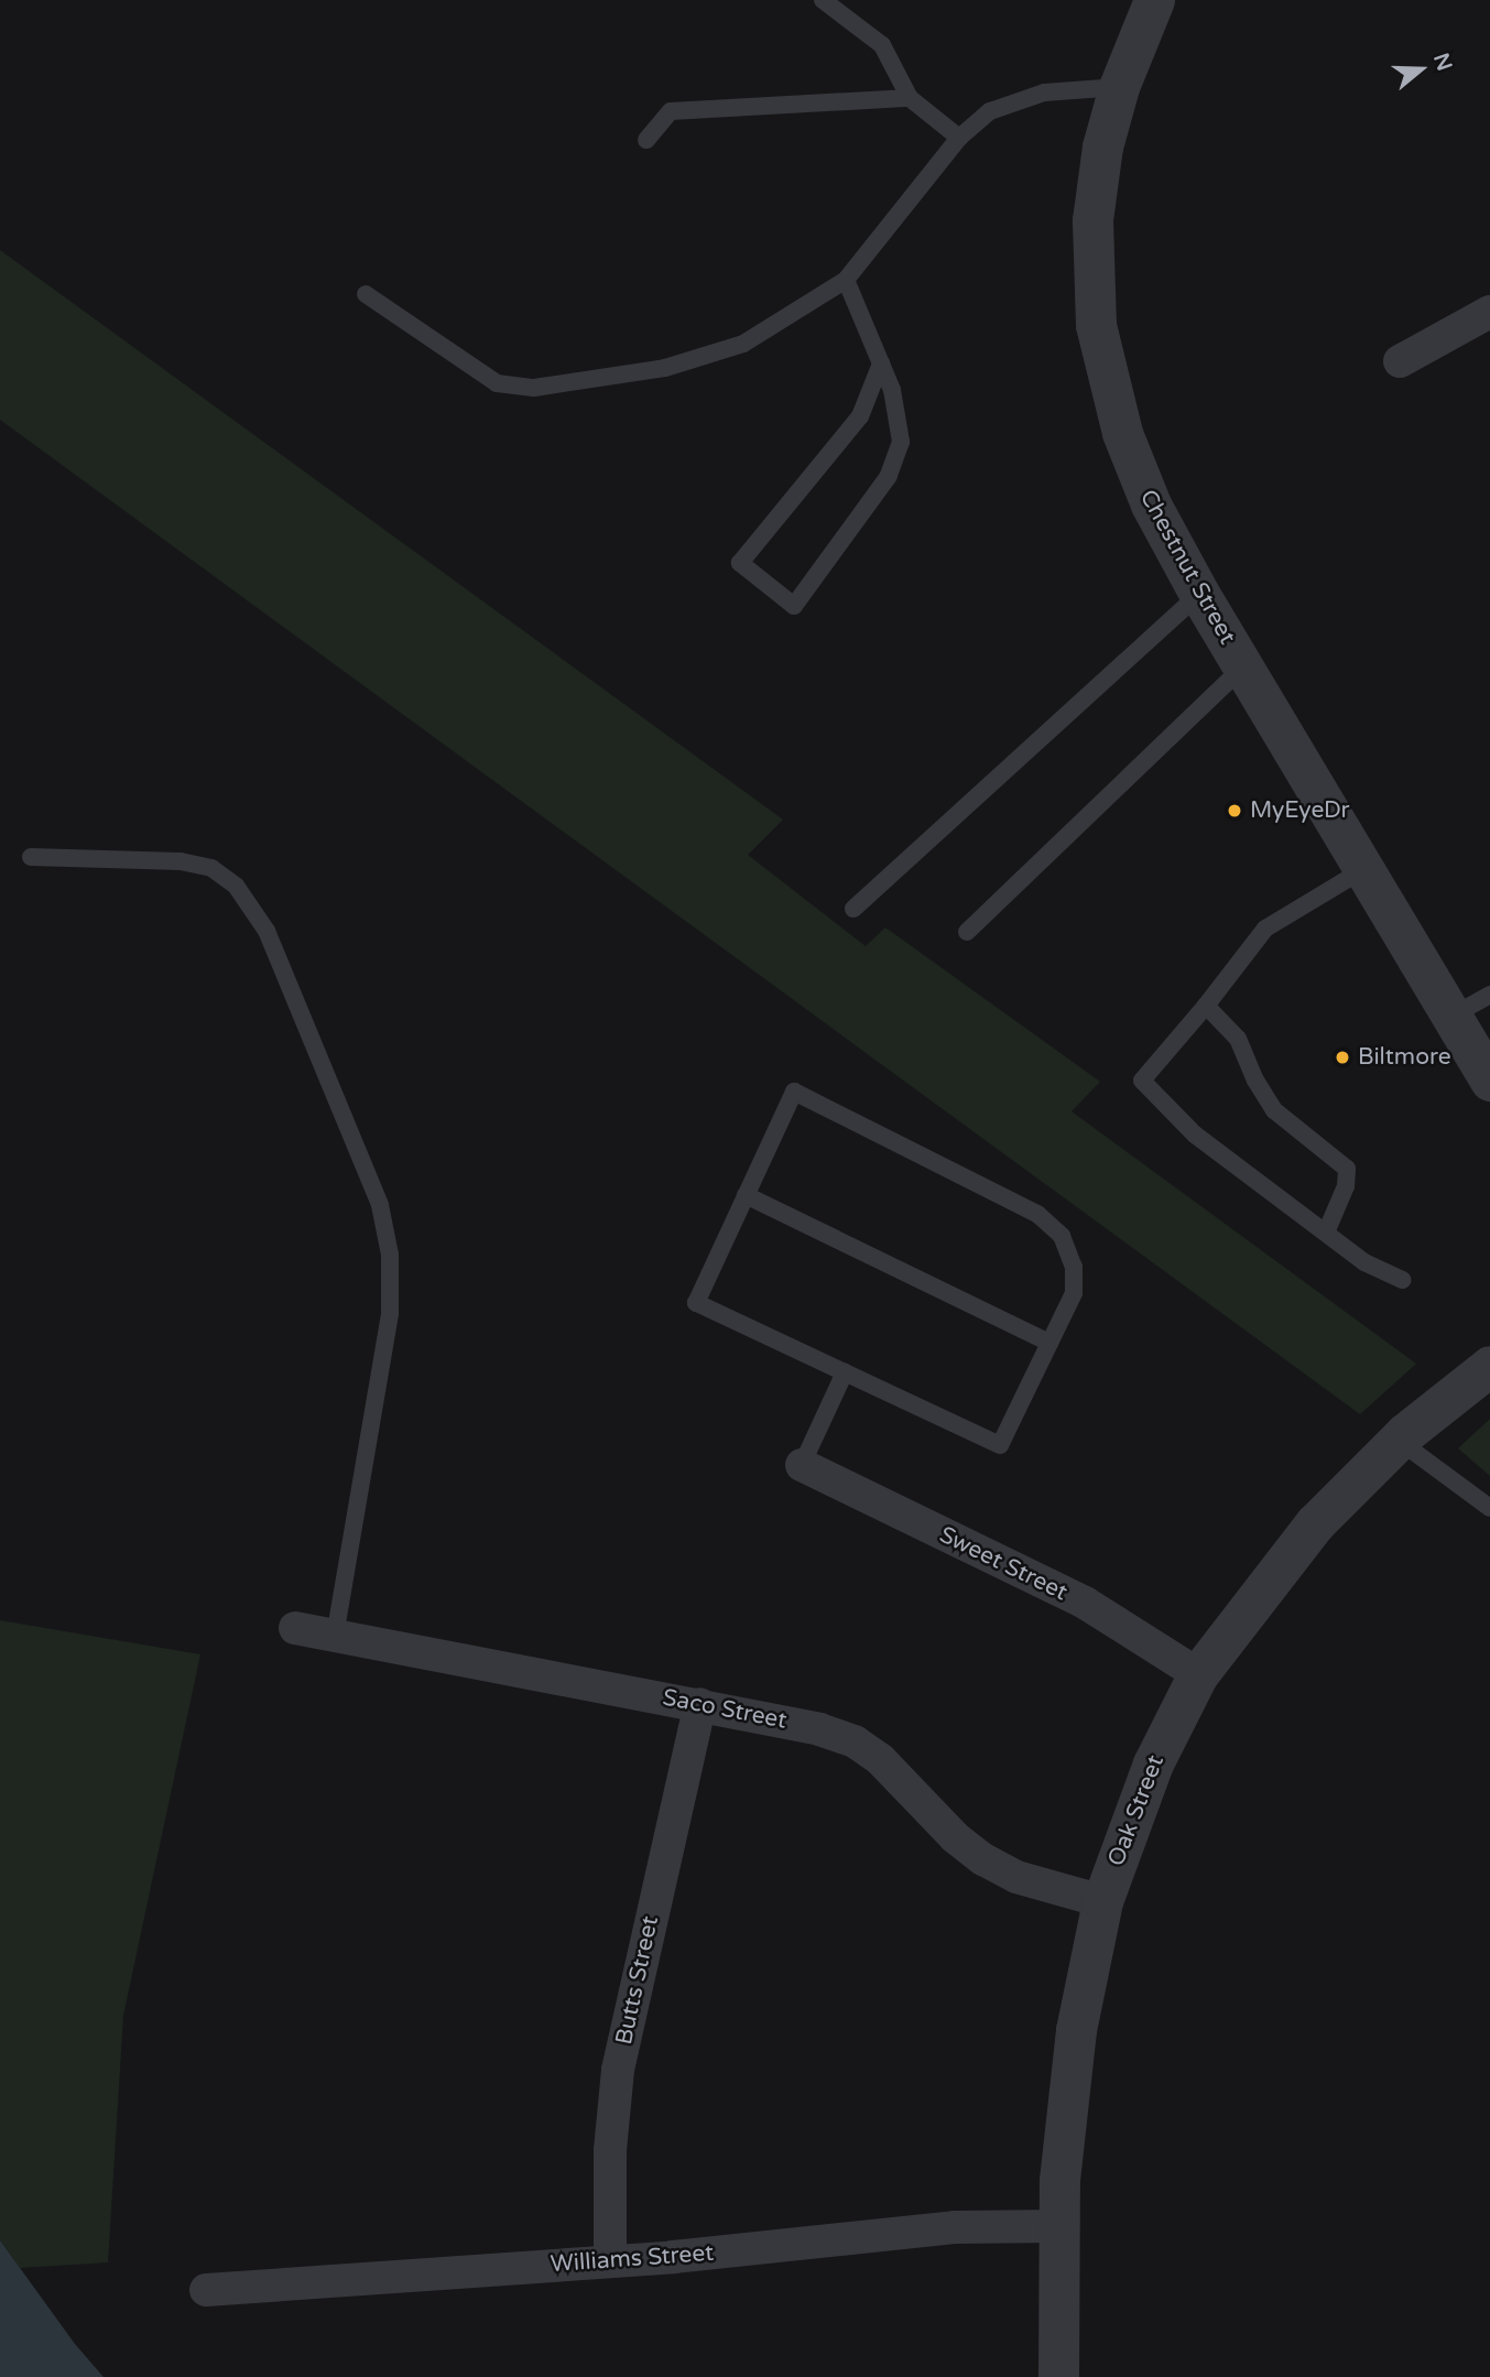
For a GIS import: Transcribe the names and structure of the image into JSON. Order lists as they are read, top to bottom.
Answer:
{
  "streets": {
    "street": [
      "Chestnut Street",
      "Sweet Street",
      "Saco Street",
      "Oak Street",
      "Butts Street",
      "Williams Street"
    ]
  },
  "crossings": [
    ["Sweet Street", "Oak Street"],
    ["Saco Street", "Oak Street"],
    ["Saco Street", "Butts Street"],
    ["Oak Street", "Williams Street"],
    ["Butts Street", "Williams Street"]
  ],
  "places": ["MyEyeDr", "Biltmore"],
  "north": "right"
}
